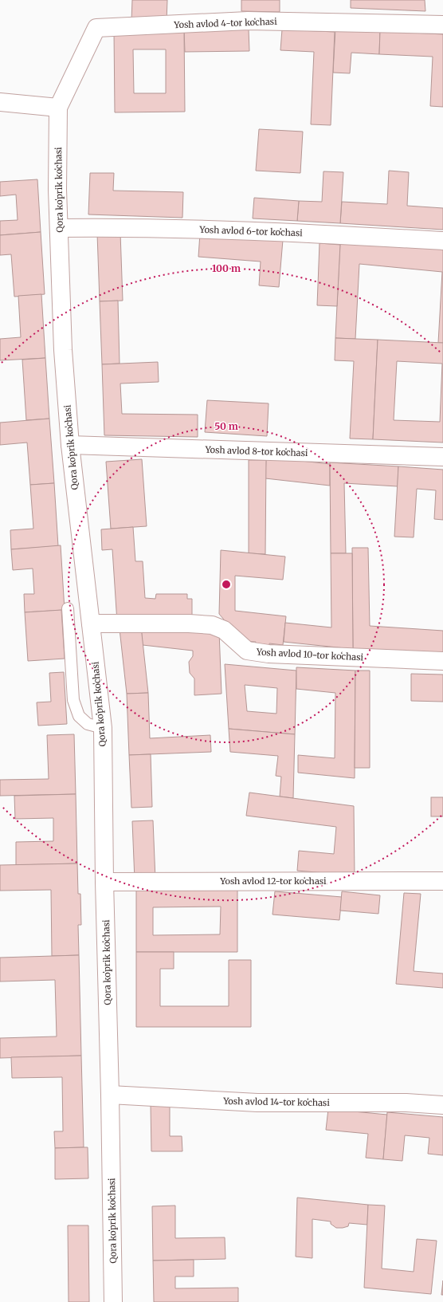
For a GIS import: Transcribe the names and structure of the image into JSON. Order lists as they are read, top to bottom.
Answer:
{
  "streets": {
    "street": [
      "Yosh avlod 4-tor koʻchasi",
      "Qora koʻprik koʻchasi",
      "Yosh avlod 6-tor koʻchasi",
      "Yosh avlod 8-tor koʻchasi",
      "Yosh avlod 10-tor koʻchasi",
      "Yosh avlod 12-tor koʻchasi",
      "Yosh avlod 14-tor koʻchasi"
    ]
  },
  "crossings": [
    ["Yosh avlod 4-tor koʻchasi", "Qora koʻprik koʻchasi"],
    ["Qora koʻprik koʻchasi", "Yosh avlod 6-tor koʻchasi"],
    ["Qora koʻprik koʻchasi", "Yosh avlod 8-tor koʻchasi"],
    ["Qora koʻprik koʻchasi", "Yosh avlod 10-tor koʻchasi"],
    ["Qora koʻprik koʻchasi", "Yosh avlod 12-tor koʻchasi"],
    ["Qora koʻprik koʻchasi", "Yosh avlod 14-tor koʻchasi"]
  ],
  "rings": ["100 m", "50 m"]
}
